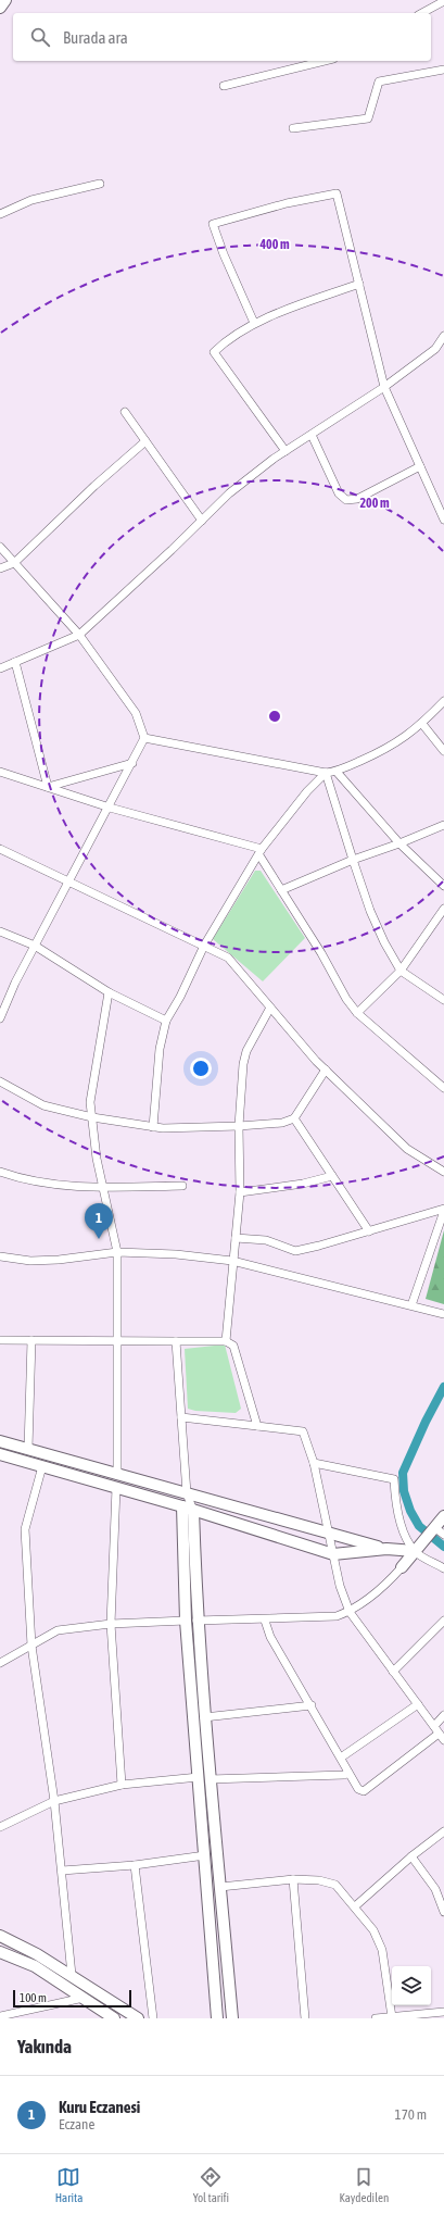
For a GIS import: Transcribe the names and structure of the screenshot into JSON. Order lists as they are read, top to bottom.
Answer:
{
  "scale_bar": "100 m",
  "page": {
    "search": "Burada ara",
    "pins": "1",
    "scale": "100 m",
    "heading": "Yakında",
    "list": [
      {
        "mark": "1",
        "name": "Kuru Eczanesi",
        "note": "Eczane",
        "value": "170 m"
      }
    ],
    "nav": ["Harita", "Yol tarifi", "Kaydedilen"]
  },
  "rings": ["400 m", "200 m"]
}
